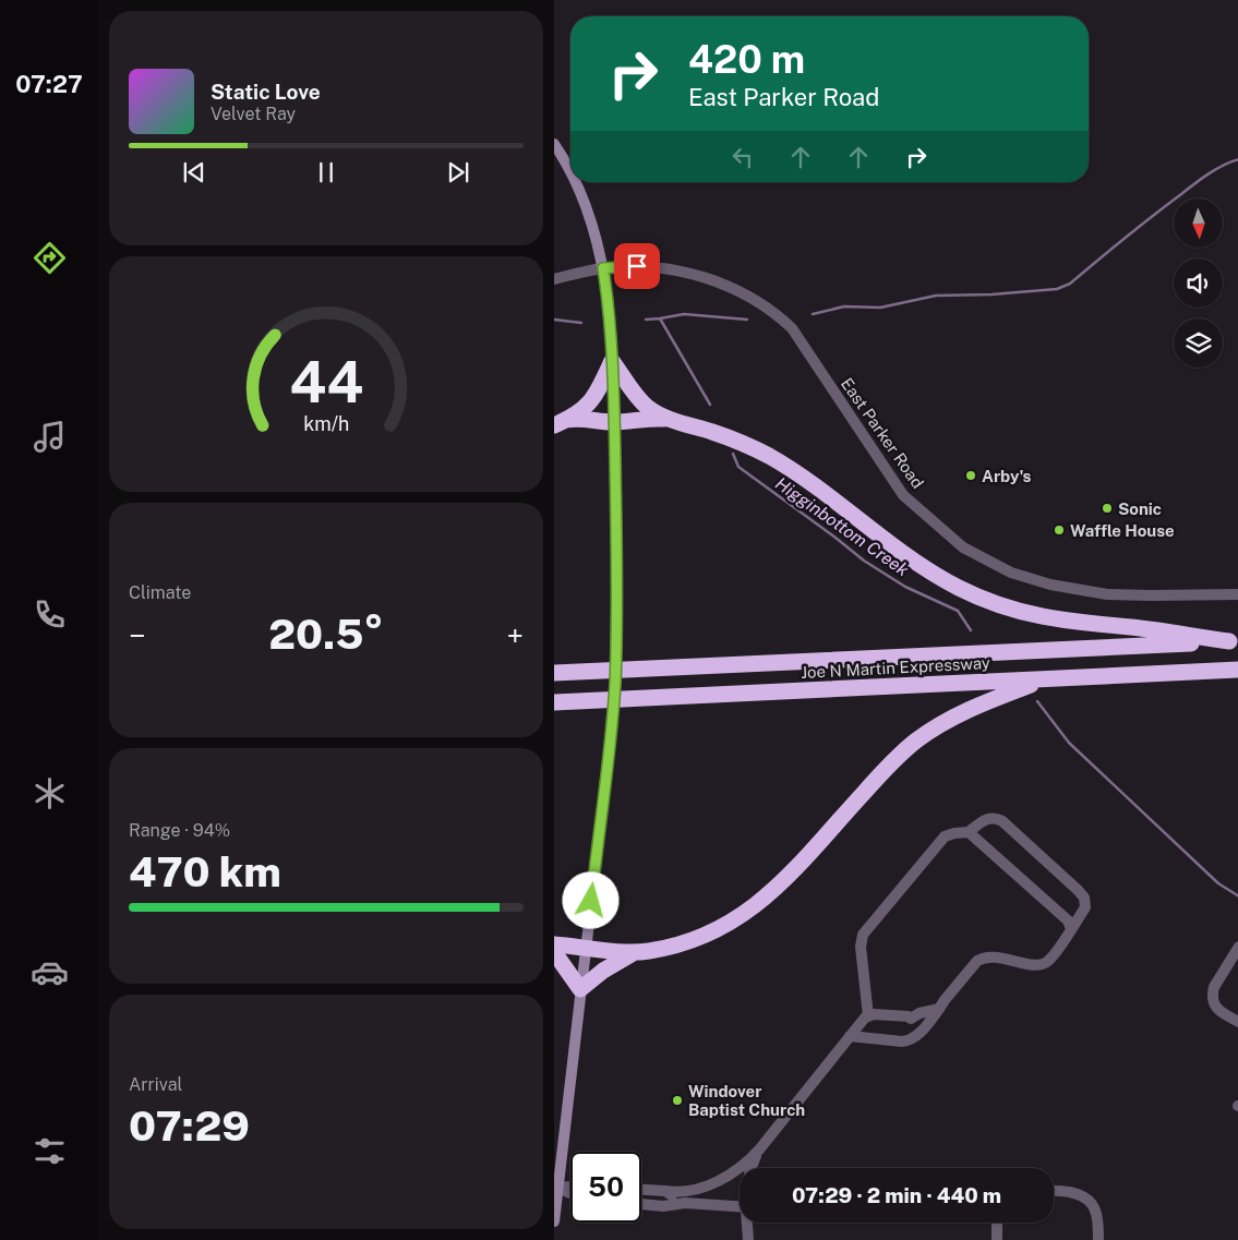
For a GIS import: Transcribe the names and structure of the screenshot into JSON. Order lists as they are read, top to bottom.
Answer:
{
  "streets": {
    "highway": ["Joe N Martin Expressway"],
    "street": ["East Parker Road"]
  },
  "water": ["Higginbottom Creek"],
  "places": [
    "Arby's",
    "Sonic",
    "Waffle House",
    "Windover Baptist Church"
  ],
  "north": "bottom",
  "page": {
    "tabs": "07:27",
    "turn": ["420 m", "East Parker Road"],
    "song": ["Static Love", "Velvet Ray"],
    "tile": [
      "Climate",
      ["Range · 94%", "470 km"],
      ["Arrival", "07:29"]
    ],
    "heat": ["−", "20.5°", "+"],
    "limit": "50",
    "trip": "07:29 · 2 min · 440 m",
    "gauge": ["44", "km/h"]
  }
}
